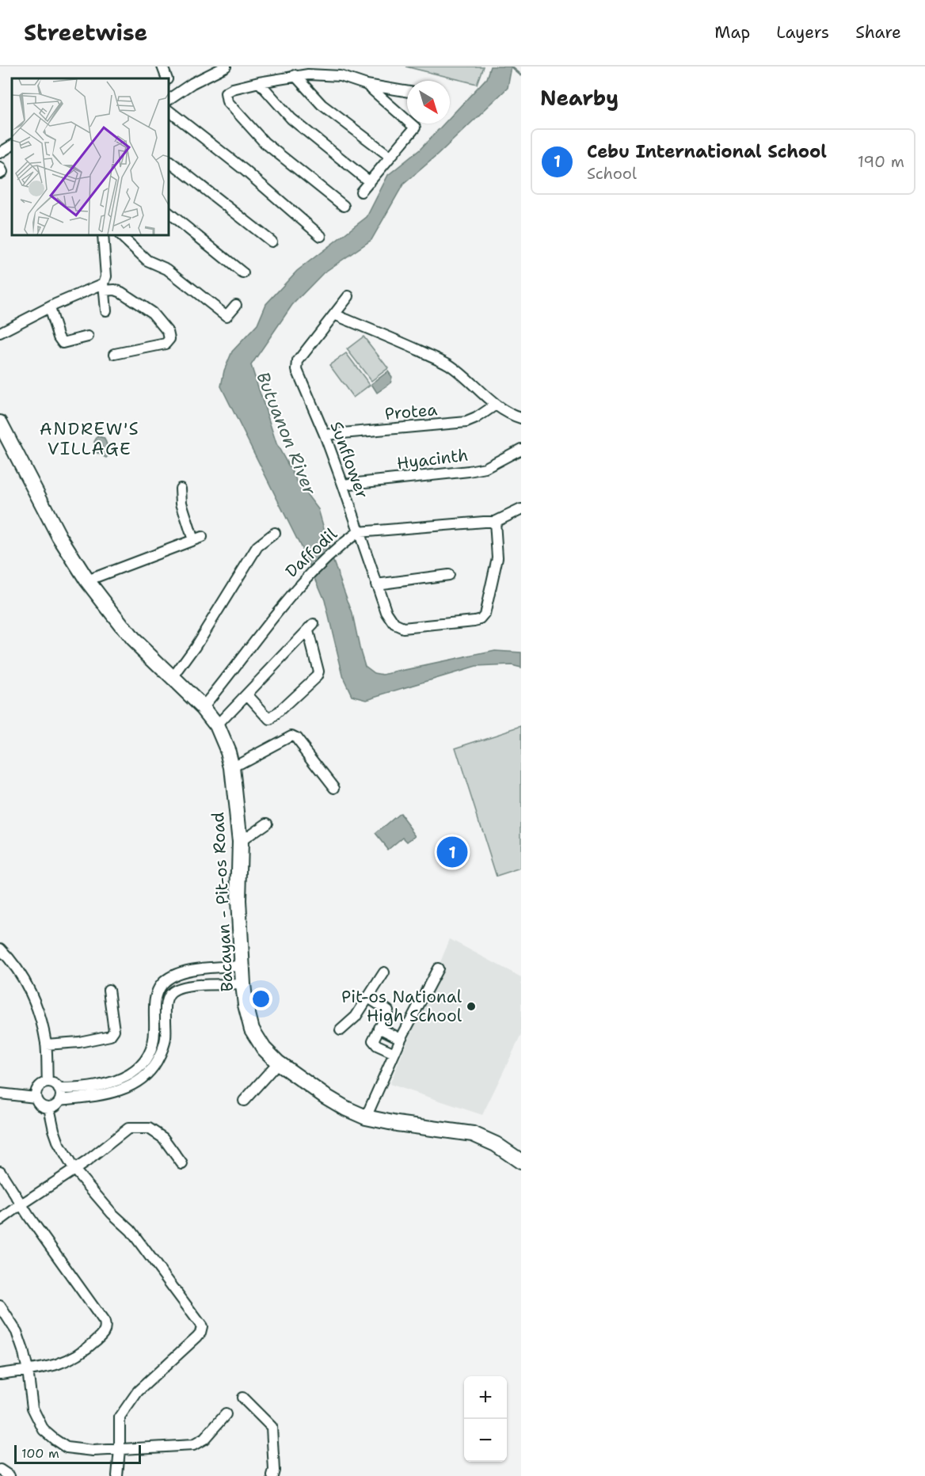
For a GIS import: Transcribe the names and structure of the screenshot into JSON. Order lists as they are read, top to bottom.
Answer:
{
  "streets": {
    "main road": ["Bacayan - Pit-os Road"],
    "street": [
      "Protea",
      "Hyacinth",
      "Sunflower",
      "Daffodil"
    ]
  },
  "crossings": [
    ["Protea", "Sunflower"],
    ["Hyacinth", "Sunflower"],
    ["Sunflower", "Daffodil"],
    ["Daffodil", "Bacayan - Pit-os Road"]
  ],
  "districts": ["ANDREW'S VILLAGE"],
  "water": ["Butuanon River"],
  "places": ["Pit-os National High School"],
  "scale_bar": "100 m",
  "north": "bottom right",
  "page": {
    "header": "Streetwise",
    "nav": ["Map", "Layers", "Share"],
    "heading": "Nearby",
    "list": [
      {
        "mark": "1",
        "name": "Cebu International School",
        "note": "School",
        "value": "190 m"
      }
    ],
    "pins": "1",
    "map_buttons": ["+", "−"],
    "scale": "100 m"
  }
}
